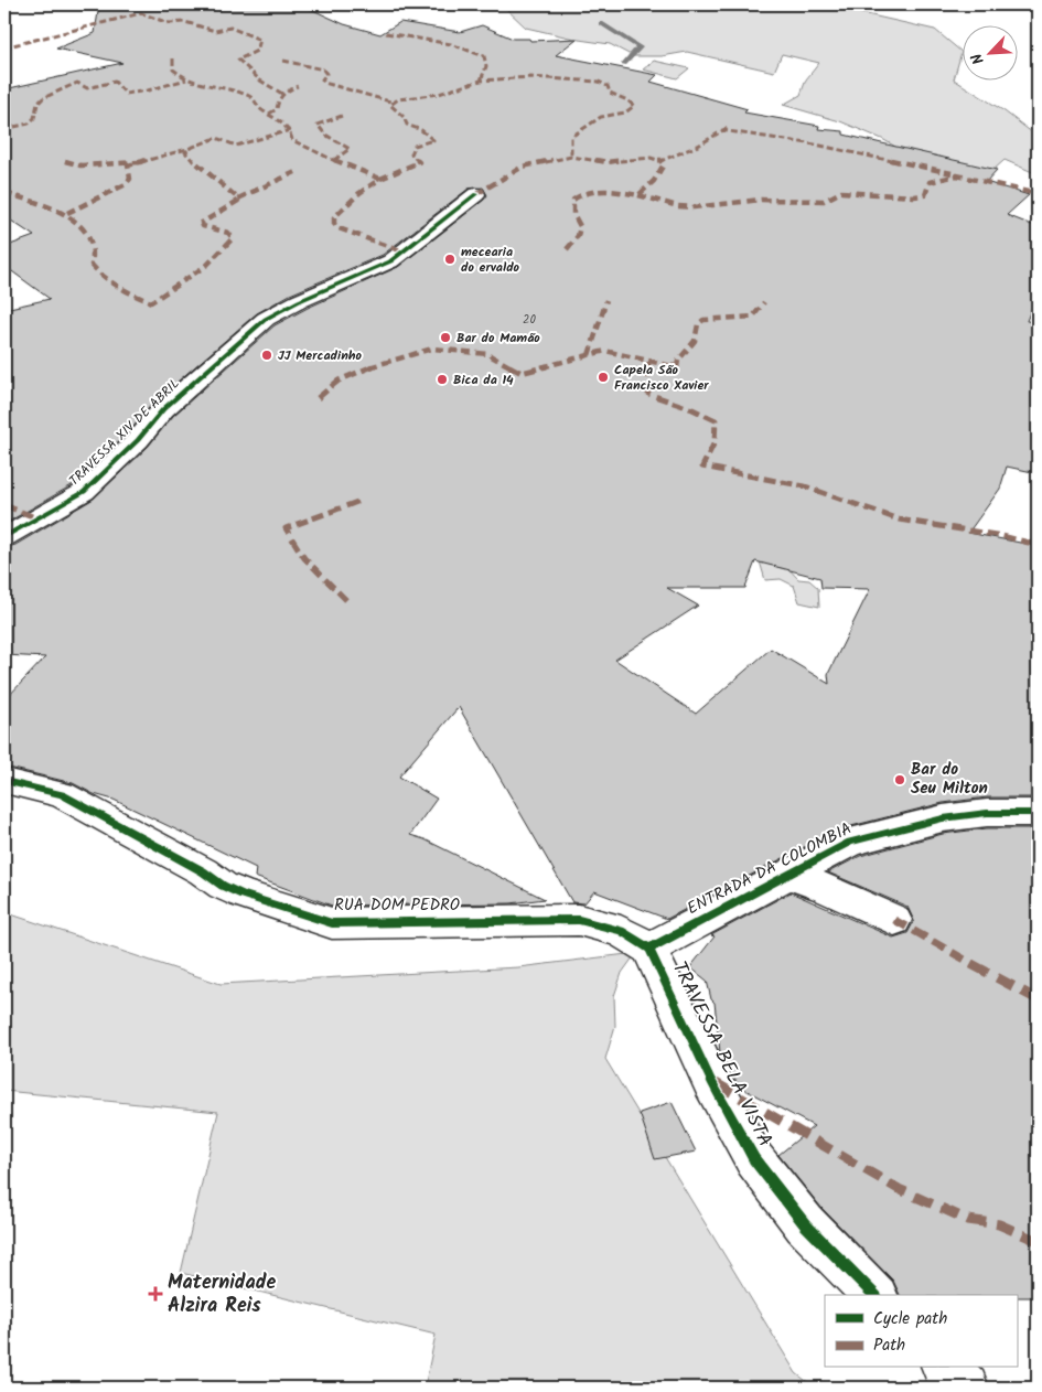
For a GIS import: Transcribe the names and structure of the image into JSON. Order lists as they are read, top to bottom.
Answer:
{
  "streets": {
    "street": [
      "TRAVESSA XIV DE ABRIL",
      "ENTRADA DA COLOMBIA",
      "RUA DOM PEDRO",
      "TRAVESSA BELA VISTA"
    ]
  },
  "crossings": [
    ["ENTRADA DA COLOMBIA", "RUA DOM PEDRO"],
    ["ENTRADA DA COLOMBIA", "TRAVESSA BELA VISTA"],
    ["RUA DOM PEDRO", "TRAVESSA BELA VISTA"]
  ],
  "places": {
    "other": [
      "mecearia do ervaldo",
      "Bar do Mamão",
      "JJ Mercadinho",
      "Capela São Francisco Xavier",
      "Bica da 14",
      "Bar do Seu Milton"
    ],
    "health": ["Maternidade Alzira Reis"]
  },
  "house_numbers": ["20"],
  "legend": ["Cycle path", "Path"],
  "north": "bottom left"
}
